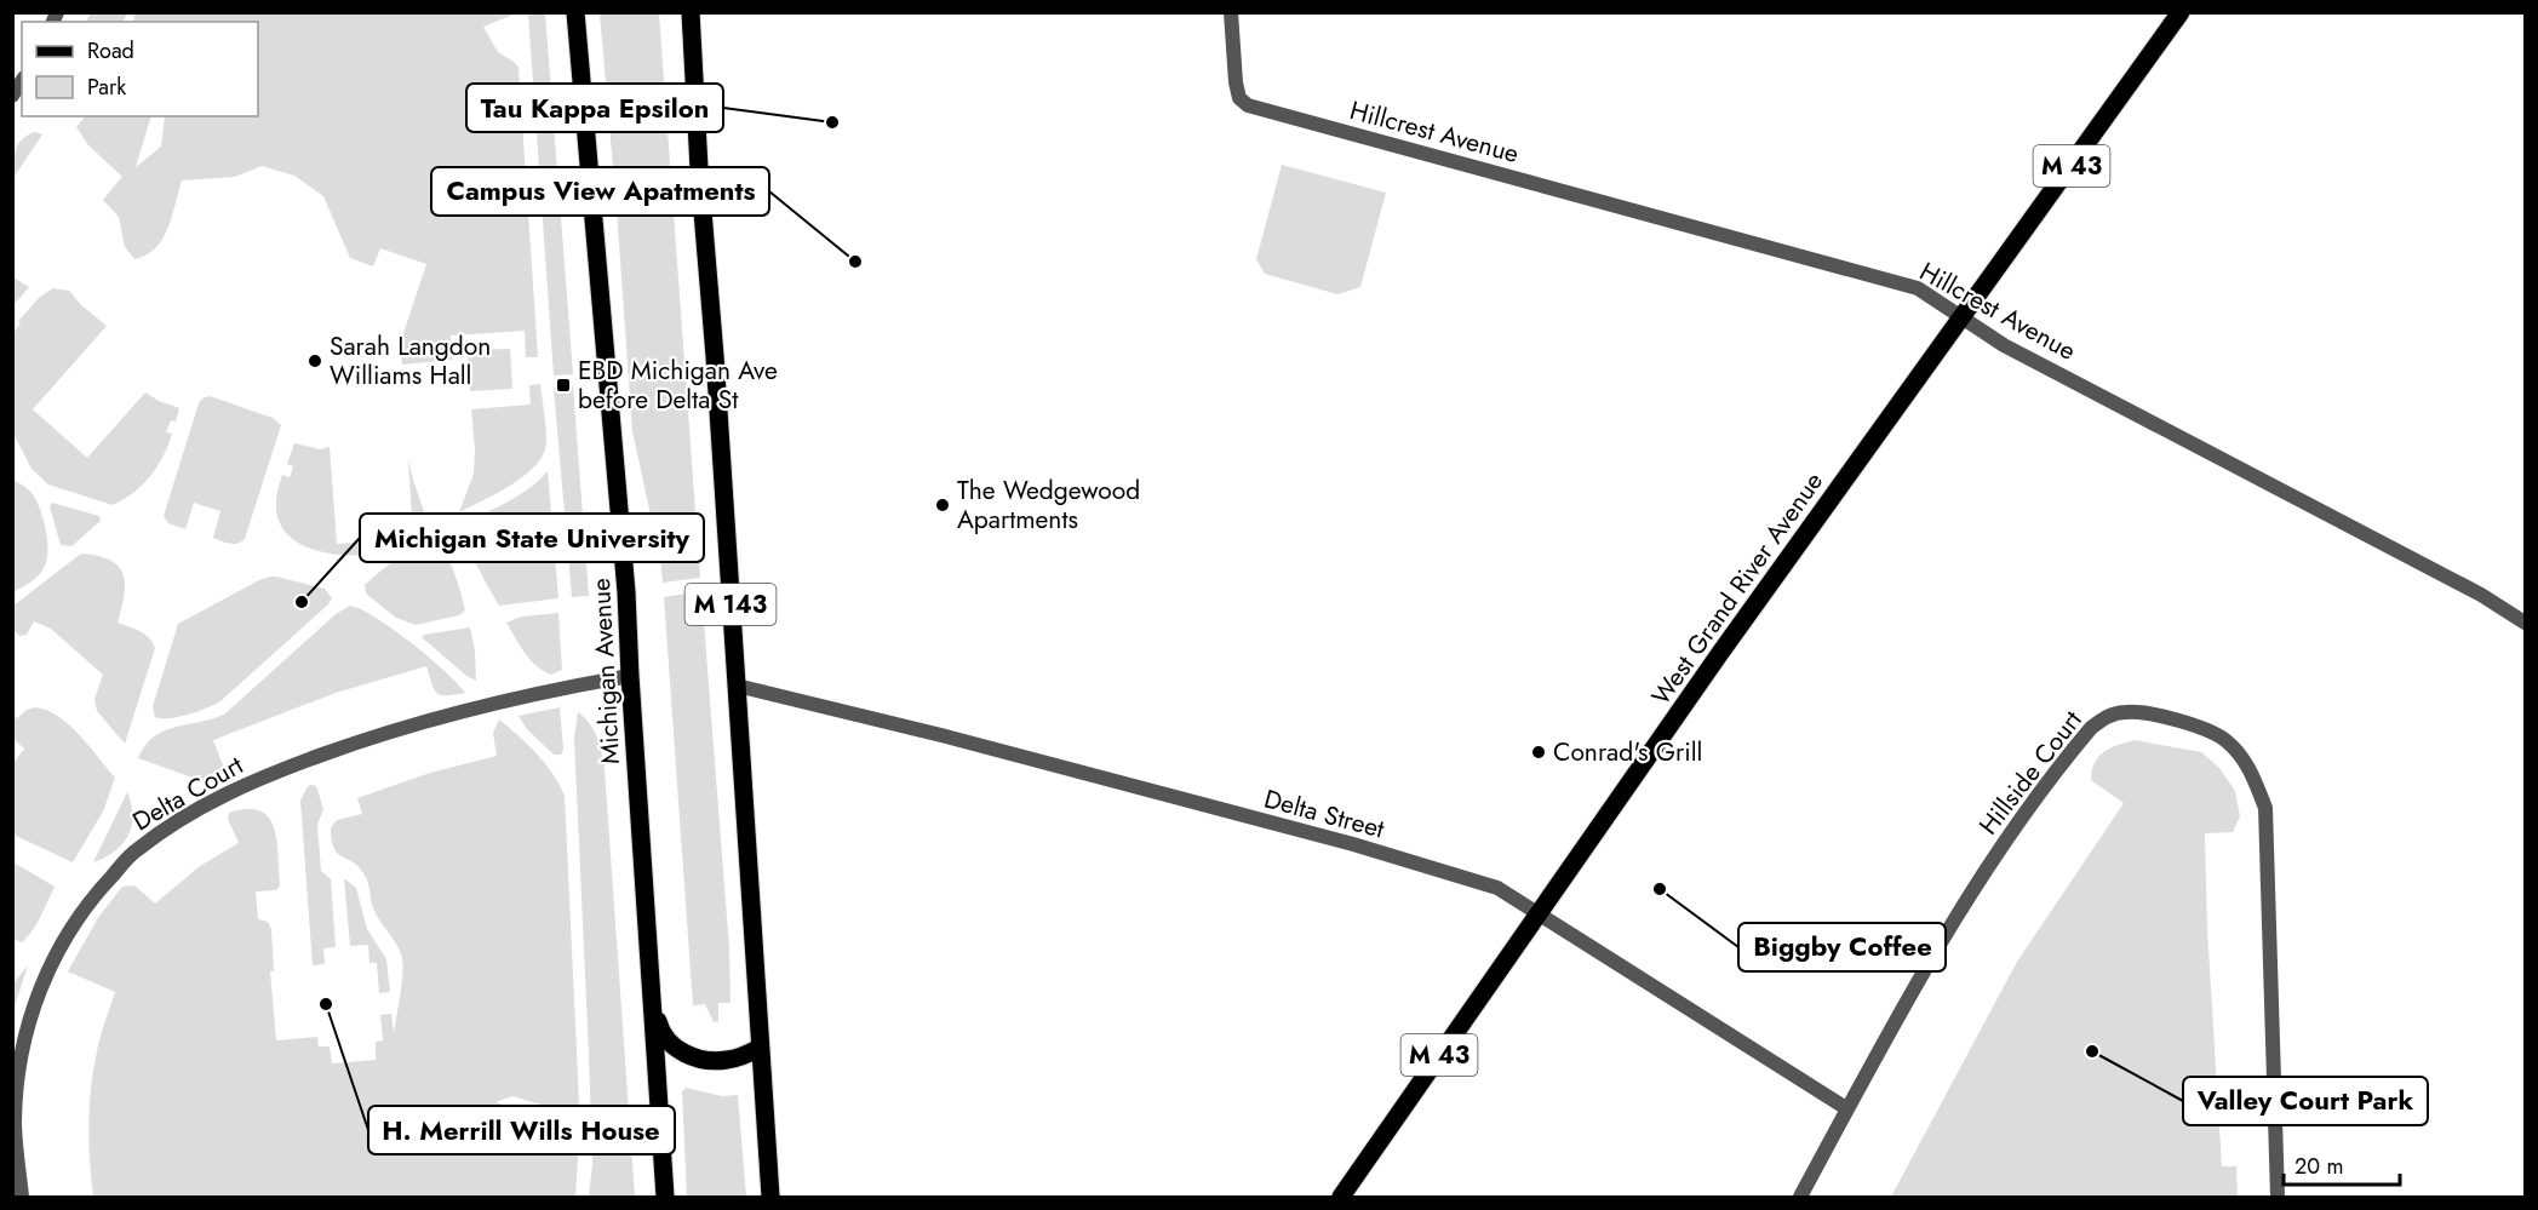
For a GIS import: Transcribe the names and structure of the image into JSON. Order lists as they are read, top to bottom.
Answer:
{
  "streets": {
    "main road": [
      "M 43",
      "West Grand River Avenue",
      "M 143",
      "Michigan Avenue"
    ],
    "street": [
      "Hillcrest Avenue",
      "Hillside Court",
      "Delta Court",
      "Delta Street"
    ]
  },
  "crossings": [
    ["Hillcrest Avenue", "West Grand River Avenue"],
    ["West Grand River Avenue", "Delta Street"],
    ["M 143", "Delta Street"],
    ["Michigan Avenue", "Delta Court"],
    ["Hillside Court", "Delta Street"]
  ],
  "places": {
    "other": [
      "Tau Kappa Epsilon",
      "Campus View Apatments",
      "Sarah Langdon Williams Hall",
      "The Wedgewood Apartments",
      "Michigan State University",
      "Conrad's Grill",
      "Biggby Coffee",
      "H. Merrill Wills House",
      "Valley Court Park"
    ],
    "transit": ["EBD Michigan Ave before Delta St"]
  },
  "legend": ["Road", "Park"],
  "scale_bar": "20 m"
}
